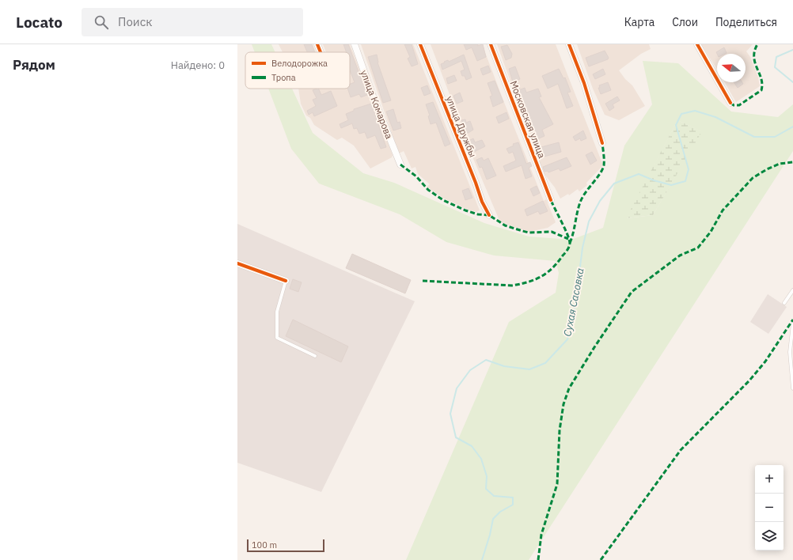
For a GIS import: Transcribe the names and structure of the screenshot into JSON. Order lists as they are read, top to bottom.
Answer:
{
  "streets": {
    "street": ["улица Комарова", "Московская улица", "улица Дружбы"]
  },
  "water": ["Сухая Сасовка"],
  "legend": ["Велодорожка", "Тропа"],
  "scale_bar": "100 m",
  "north": "left",
  "page": {
    "header": "Locato",
    "search": "Поиск",
    "nav": ["Карта", "Слои", "Поделиться"],
    "heading": ["Рядом", "Найдено: 0"],
    "map_buttons": ["+", "−"],
    "scale": "100 m"
  }
}
